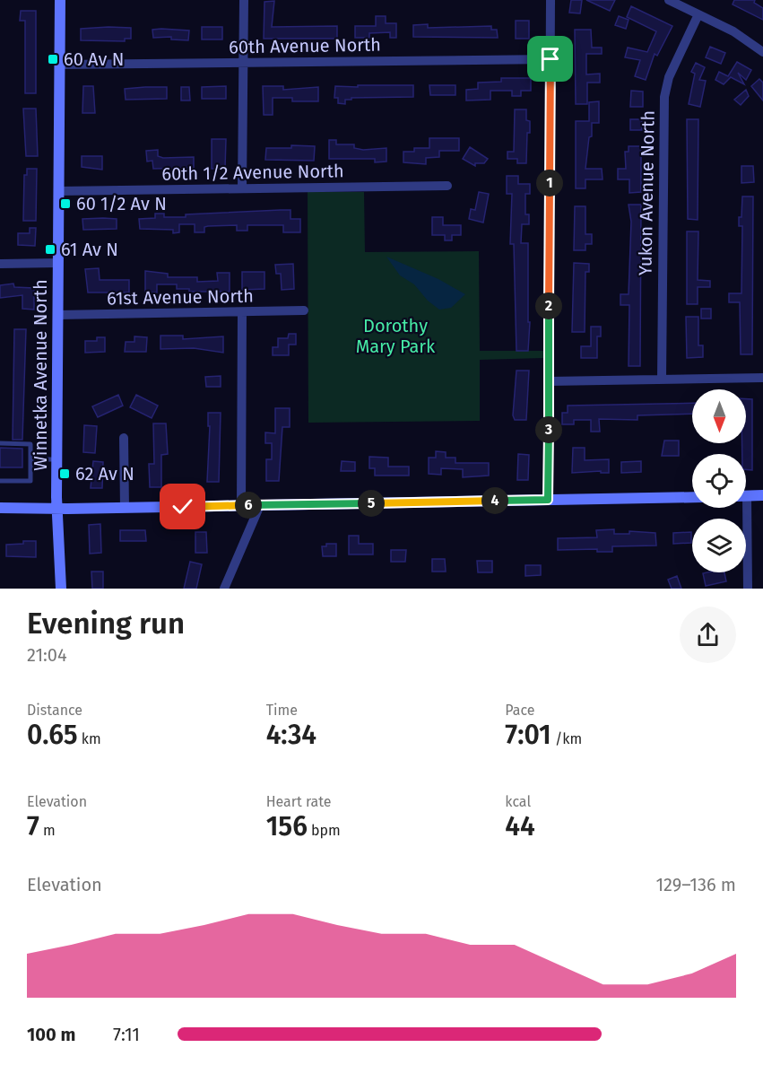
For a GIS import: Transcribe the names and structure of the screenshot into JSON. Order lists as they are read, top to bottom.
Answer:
{
  "streets": {
    "street": [
      "60th Avenue North",
      "60th 1/2 Avenue North",
      "Yukon Avenue North",
      "61st Avenue North",
      "Winnetka Avenue North"
    ]
  },
  "crossings": [
    ["60th Avenue North", "Winnetka Avenue North"],
    ["60th 1/2 Avenue North", "Winnetka Avenue North"],
    ["61st Avenue North", "Winnetka Avenue North"]
  ],
  "parks": ["Dorothy Mary Park"],
  "places": {
    "transit": [
      "60 Av N",
      "60 1/2 Av N",
      "61 Av N",
      "62 Av N"
    ]
  },
  "north": "bottom",
  "page": {
    "pins": [
      "1",
      "2",
      "3",
      "4",
      "5",
      "6"
    ],
    "heading": ["Evening run", "21:04"],
    "stats": [
      ["Distance", "0.65 km"],
      ["Time", "4:34"],
      ["Pace", "7:01 /km"],
      ["Elevation", "7 m"],
      ["Heart rate", "156 bpm"],
      ["kcal", "44"]
    ],
    "chart": ["Elevation", "129–136 m"],
    "list": [
      {
        "name": "100 m",
        "note": "7:11"
      }
    ]
  }
}
